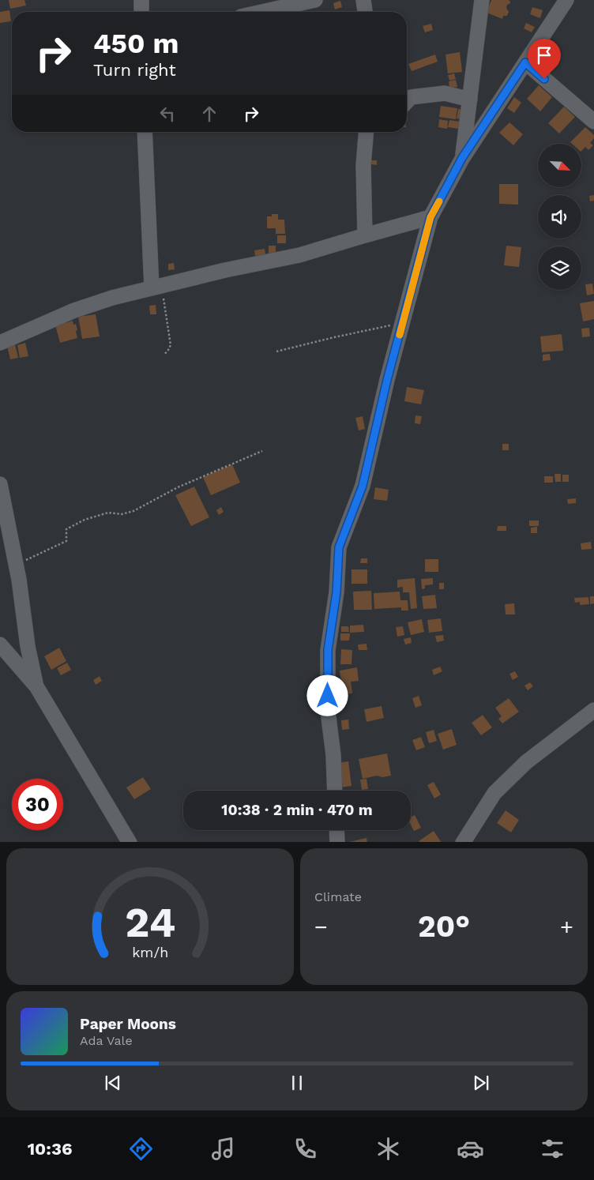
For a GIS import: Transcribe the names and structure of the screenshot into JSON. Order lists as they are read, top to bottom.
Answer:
{
  "north": "bottom right",
  "page": {
    "turn": ["450 m", "Turn right"],
    "limit": "30",
    "trip": "10:38 · 2 min · 470 m",
    "tile": "Climate",
    "heat": ["−", "20°", "+"],
    "song": ["Paper Moons", "Ada Vale"],
    "tabs": "10:36",
    "gauge": ["24", "km/h"]
  }
}
